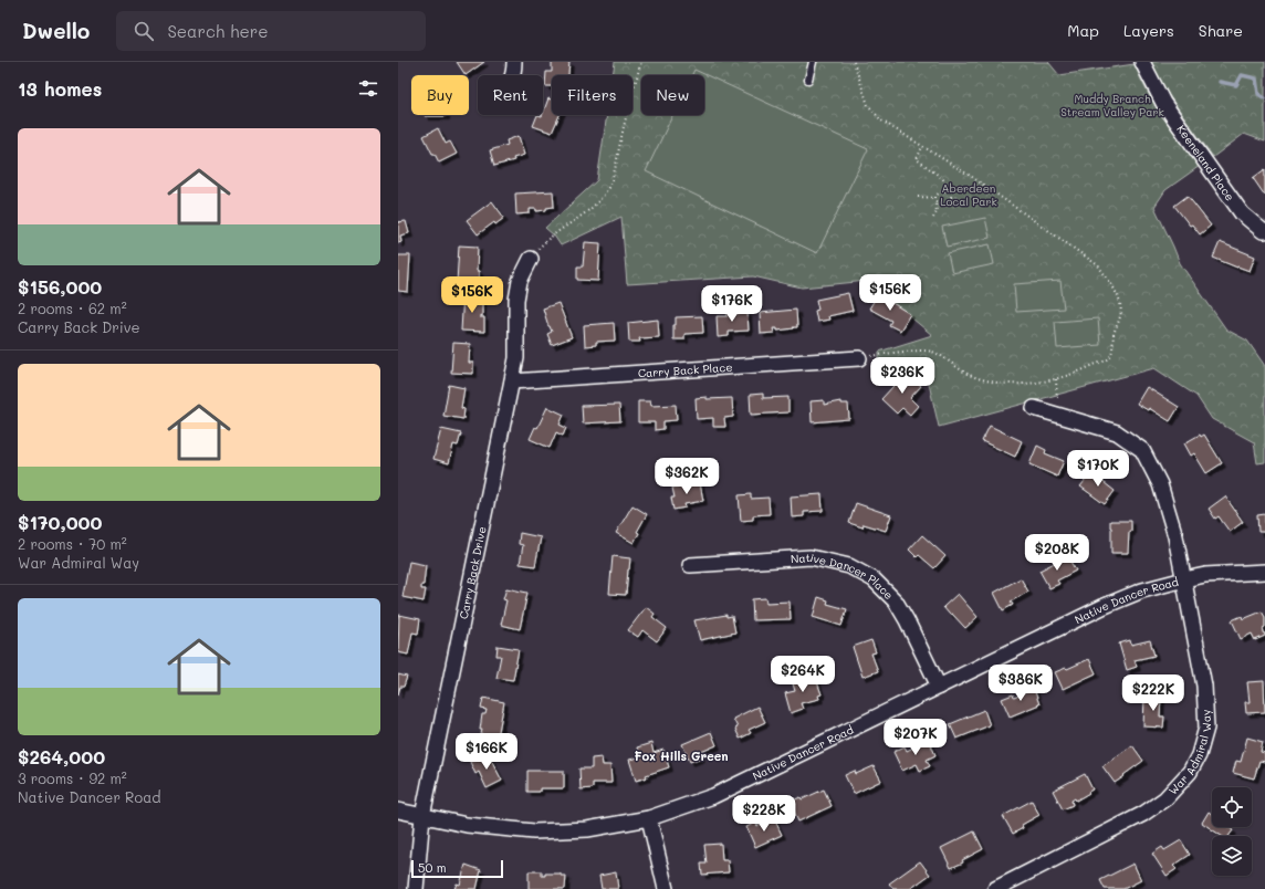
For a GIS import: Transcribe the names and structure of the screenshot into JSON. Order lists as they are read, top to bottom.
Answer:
{
  "streets": {
    "street": [
      "Keeneland Place",
      "Carry Back Place",
      "Carry Back Drive",
      "Native Dancer Place",
      "Native Dancer Road",
      "War Admiral Way"
    ]
  },
  "crossings": [
    ["Carry Back Place", "Carry Back Drive"],
    ["Carry Back Drive", "Native Dancer Road"],
    ["Native Dancer Place", "Native Dancer Road"],
    ["Native Dancer Road", "War Admiral Way"]
  ],
  "districts": ["Fox Hills Green"],
  "parks": ["Muddy Branch Stream Valley Park", "Aberdeen Local Park"],
  "scale_bar": "50 m",
  "page": {
    "header": "Dwello",
    "search": "Search here",
    "nav": ["Map", "Layers", "Share"],
    "heading": "13 homes",
    "chip": [
      "Buy",
      "Rent",
      "Filters",
      "New"
    ],
    "list": [
      {
        "name": "$156,000",
        "note": "2 rooms · 62 m² · Carry Back Drive"
      },
      {
        "name": "$170,000",
        "note": "2 rooms · 70 m² · War Admiral Way"
      },
      {
        "name": "$264,000",
        "note": "3 rooms · 92 m² · Native Dancer Road"
      }
    ],
    "price": [
      "$156K",
      "$156K",
      "$176K",
      "$236K",
      "$170K",
      "$362K",
      "$208K",
      "$264K",
      "$386K",
      "$222K",
      "$207K",
      "$166K",
      "$228K"
    ],
    "scale": "50 m"
  }
}
